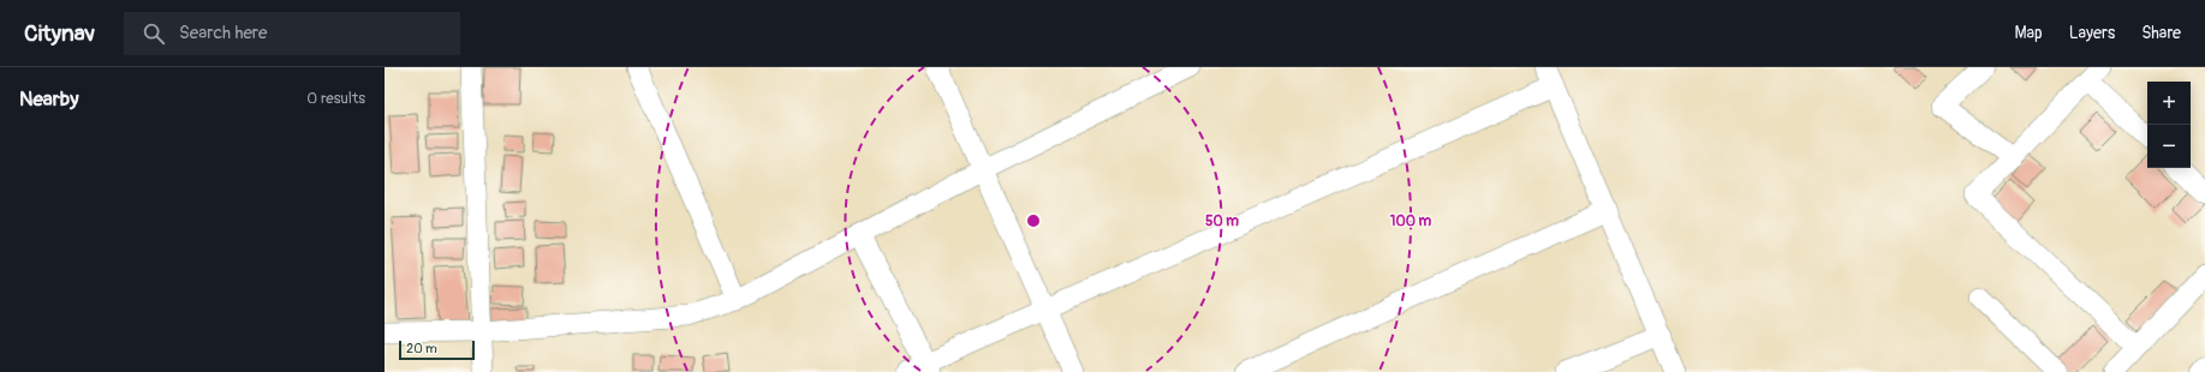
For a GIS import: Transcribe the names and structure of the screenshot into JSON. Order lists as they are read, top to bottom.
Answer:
{
  "scale_bar": "20 m",
  "page": {
    "header": "Citynav",
    "search": "Search here",
    "nav": ["Map", "Layers", "Share"],
    "heading": ["Nearby", "0 results"],
    "map_buttons": ["+", "−"],
    "scale": "20 m"
  },
  "rings": ["50 m", "100 m"]
}
